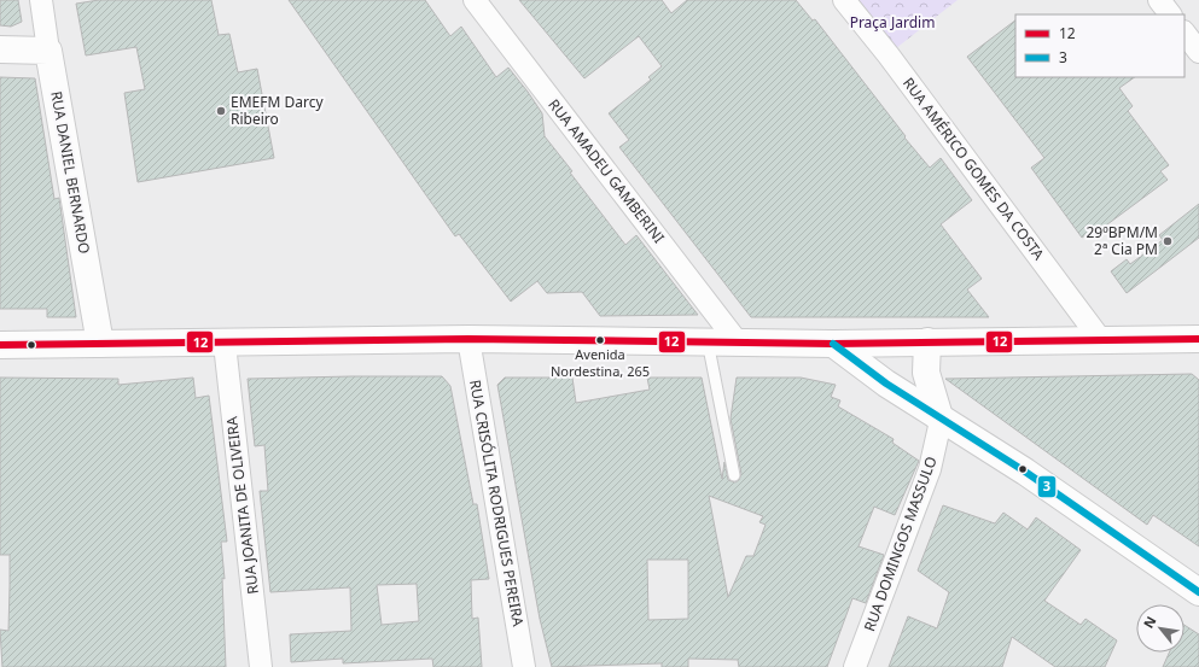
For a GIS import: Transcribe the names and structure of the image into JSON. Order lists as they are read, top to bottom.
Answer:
{
  "streets": {
    "main road": ["RUA DANIEL BERNARDO"],
    "street": [
      "RUA AMÉRICO GOMES DA COSTA",
      "RUA AMADEU GAMBERINI",
      "RUA CRISÓLITA RODRIGUES PEREIRA",
      "RUA JOANITA DE OLIVEIRA",
      "RUA DOMINGOS MASSULO"
    ]
  },
  "parks": ["Praça Jardim"],
  "places": ["EMEFM Darcy Ribeiro", "29ºBPM/M 2ª Cia PM", "Avenida Nordestina, 265"],
  "lines": ["transit line 12", "transit line 3"],
  "legend": ["12", "3"],
  "north": "top left"
}
